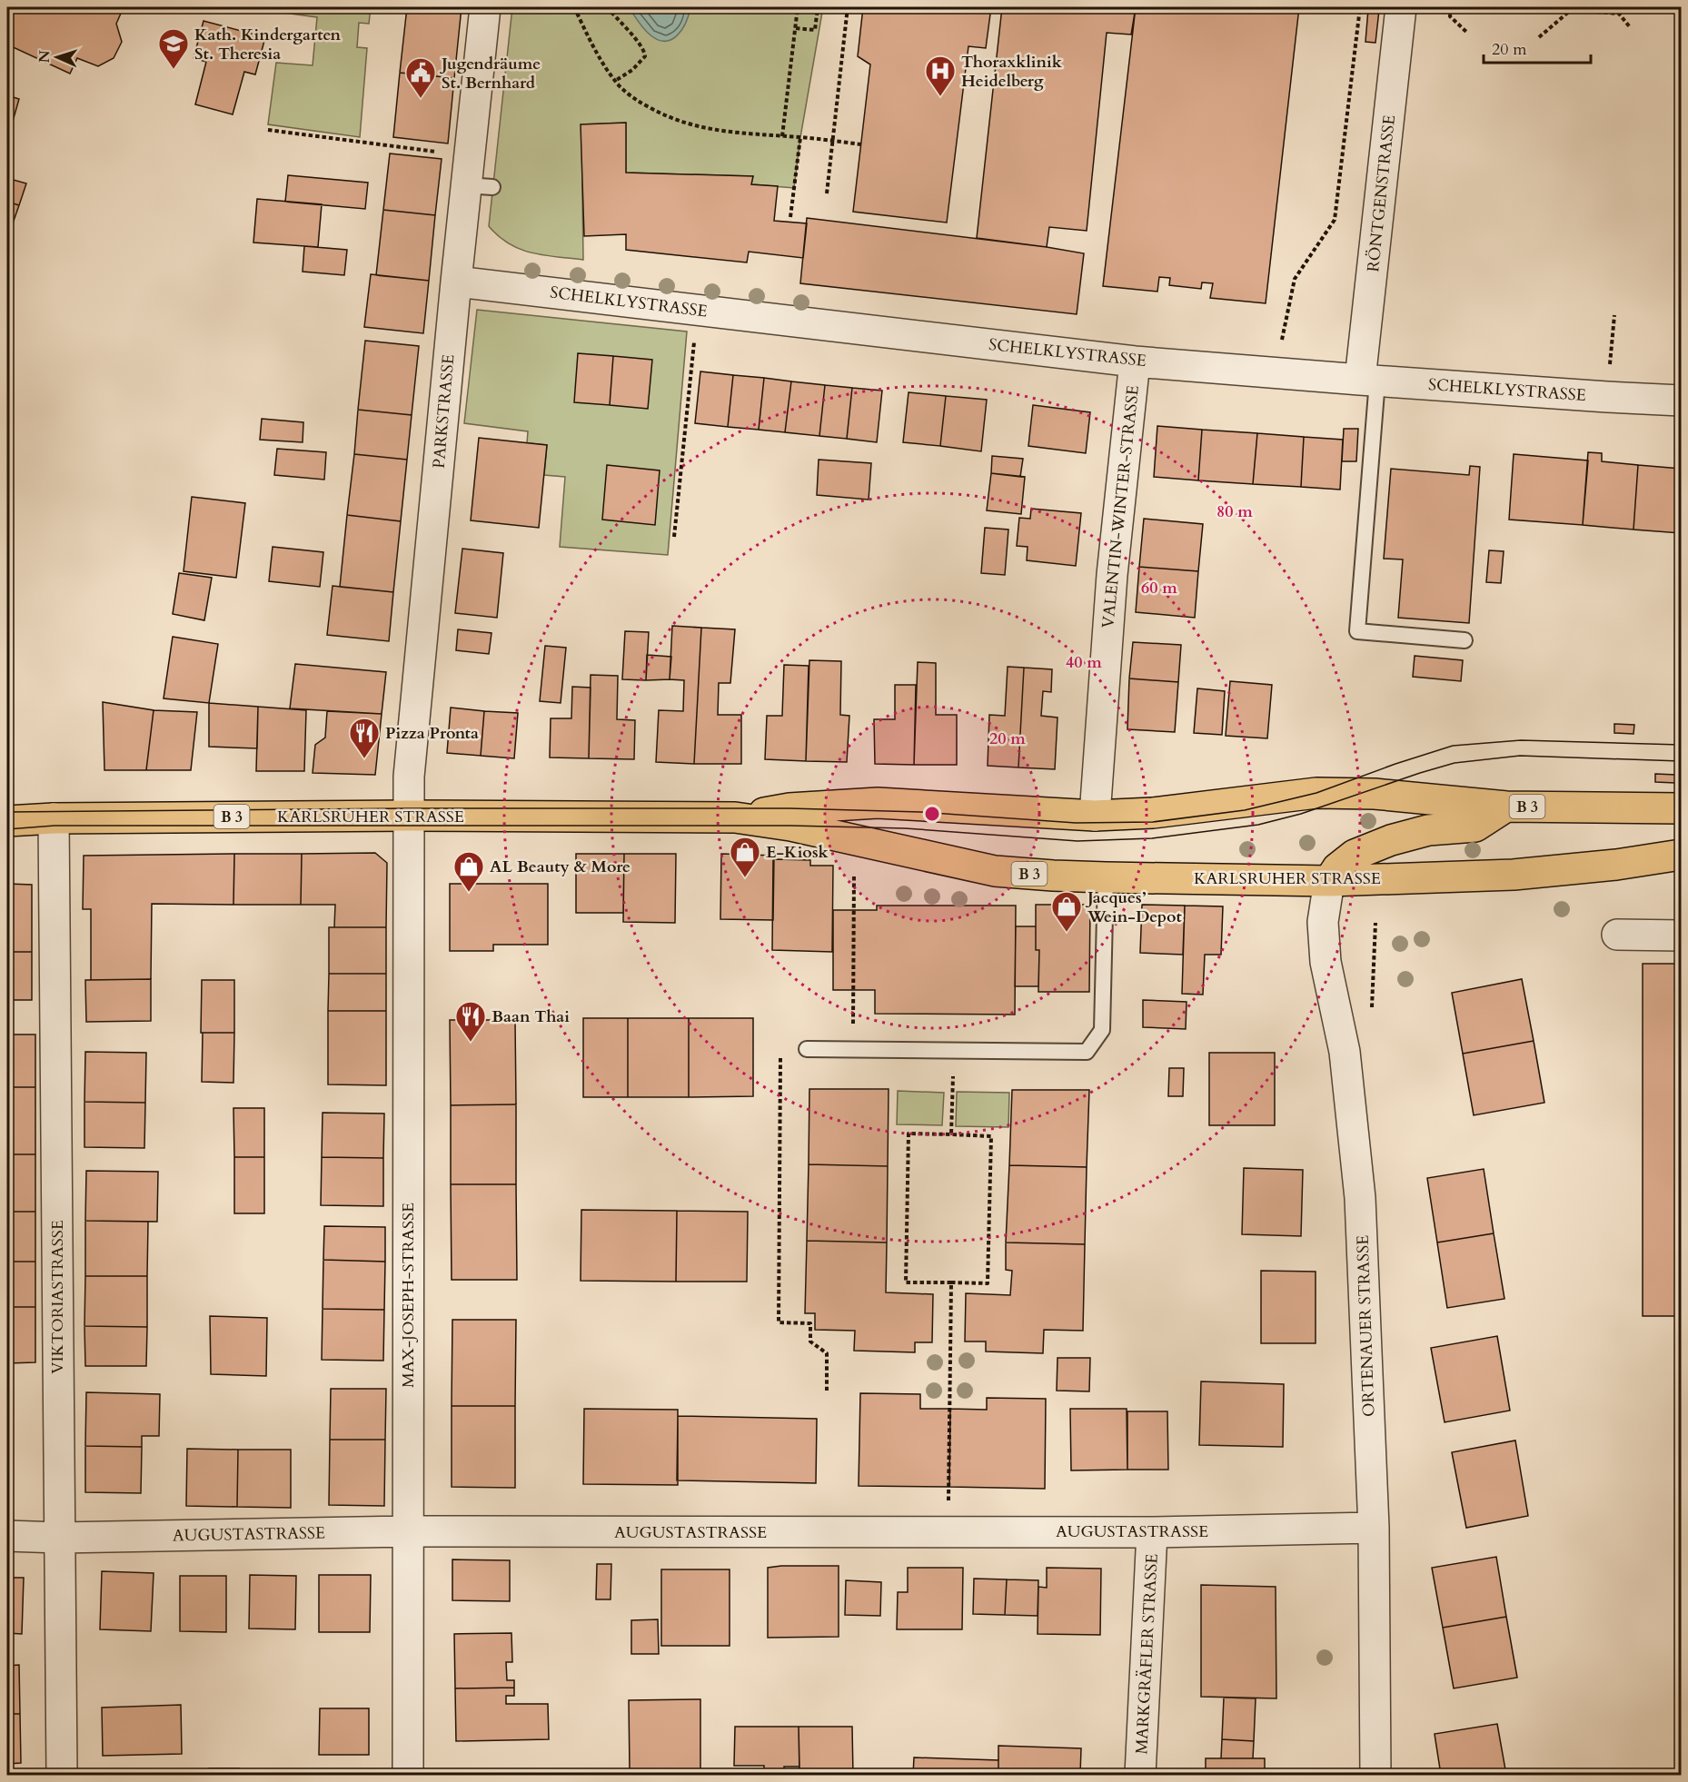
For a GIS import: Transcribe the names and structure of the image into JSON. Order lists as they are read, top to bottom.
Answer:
{
  "streets": {
    "main road": ["B 3", "KARLSRUHER STRASSE"],
    "street": [
      "RÖNTGENSTRASSE",
      "SCHELKLYSTRASSE",
      "PARKSTRASSE",
      "VALENTIN-WINTER-STRASSE",
      "MAX-JOSEPH-STRASSE",
      "VIKTORIASTRASSE",
      "ORTENAUER STRASSE",
      "AUGUSTASTRASSE",
      "MARKGRÄFLER STRASSE"
    ]
  },
  "crossings": [
    ["RÖNTGENSTRASSE", "SCHELKLYSTRASSE"],
    ["SCHELKLYSTRASSE", "PARKSTRASSE"],
    ["SCHELKLYSTRASSE", "VALENTIN-WINTER-STRASSE"],
    ["PARKSTRASSE", "KARLSRUHER STRASSE"],
    ["PARKSTRASSE", "MAX-JOSEPH-STRASSE"],
    ["VALENTIN-WINTER-STRASSE", "KARLSRUHER STRASSE"],
    ["B 3", "KARLSRUHER STRASSE"],
    ["B 3", "ORTENAUER STRASSE"],
    ["KARLSRUHER STRASSE", "MAX-JOSEPH-STRASSE"],
    ["KARLSRUHER STRASSE", "VIKTORIASTRASSE"],
    ["KARLSRUHER STRASSE", "ORTENAUER STRASSE"],
    ["MAX-JOSEPH-STRASSE", "AUGUSTASTRASSE"],
    ["VIKTORIASTRASSE", "AUGUSTASTRASSE"],
    ["ORTENAUER STRASSE", "AUGUSTASTRASSE"],
    ["AUGUSTASTRASSE", "MARKGRÄFLER STRASSE"]
  ],
  "places": {
    "school or university": ["Kath. Kindergarten St. Theresia"],
    "hospital": ["Thoraxklinik Heidelberg"],
    "public building": ["Jugendräume St. Bernhard"],
    "restaurant": ["Pizza Pronta", "Baan Thai"],
    "shop": ["E-Kiosk", "AL Beauty & More", "Jacques’ Wein-Depot"]
  },
  "scale_bar": "20 m",
  "north": "left",
  "rings": [
    "80 m",
    "60 m",
    "40 m",
    "20 m"
  ]
}
